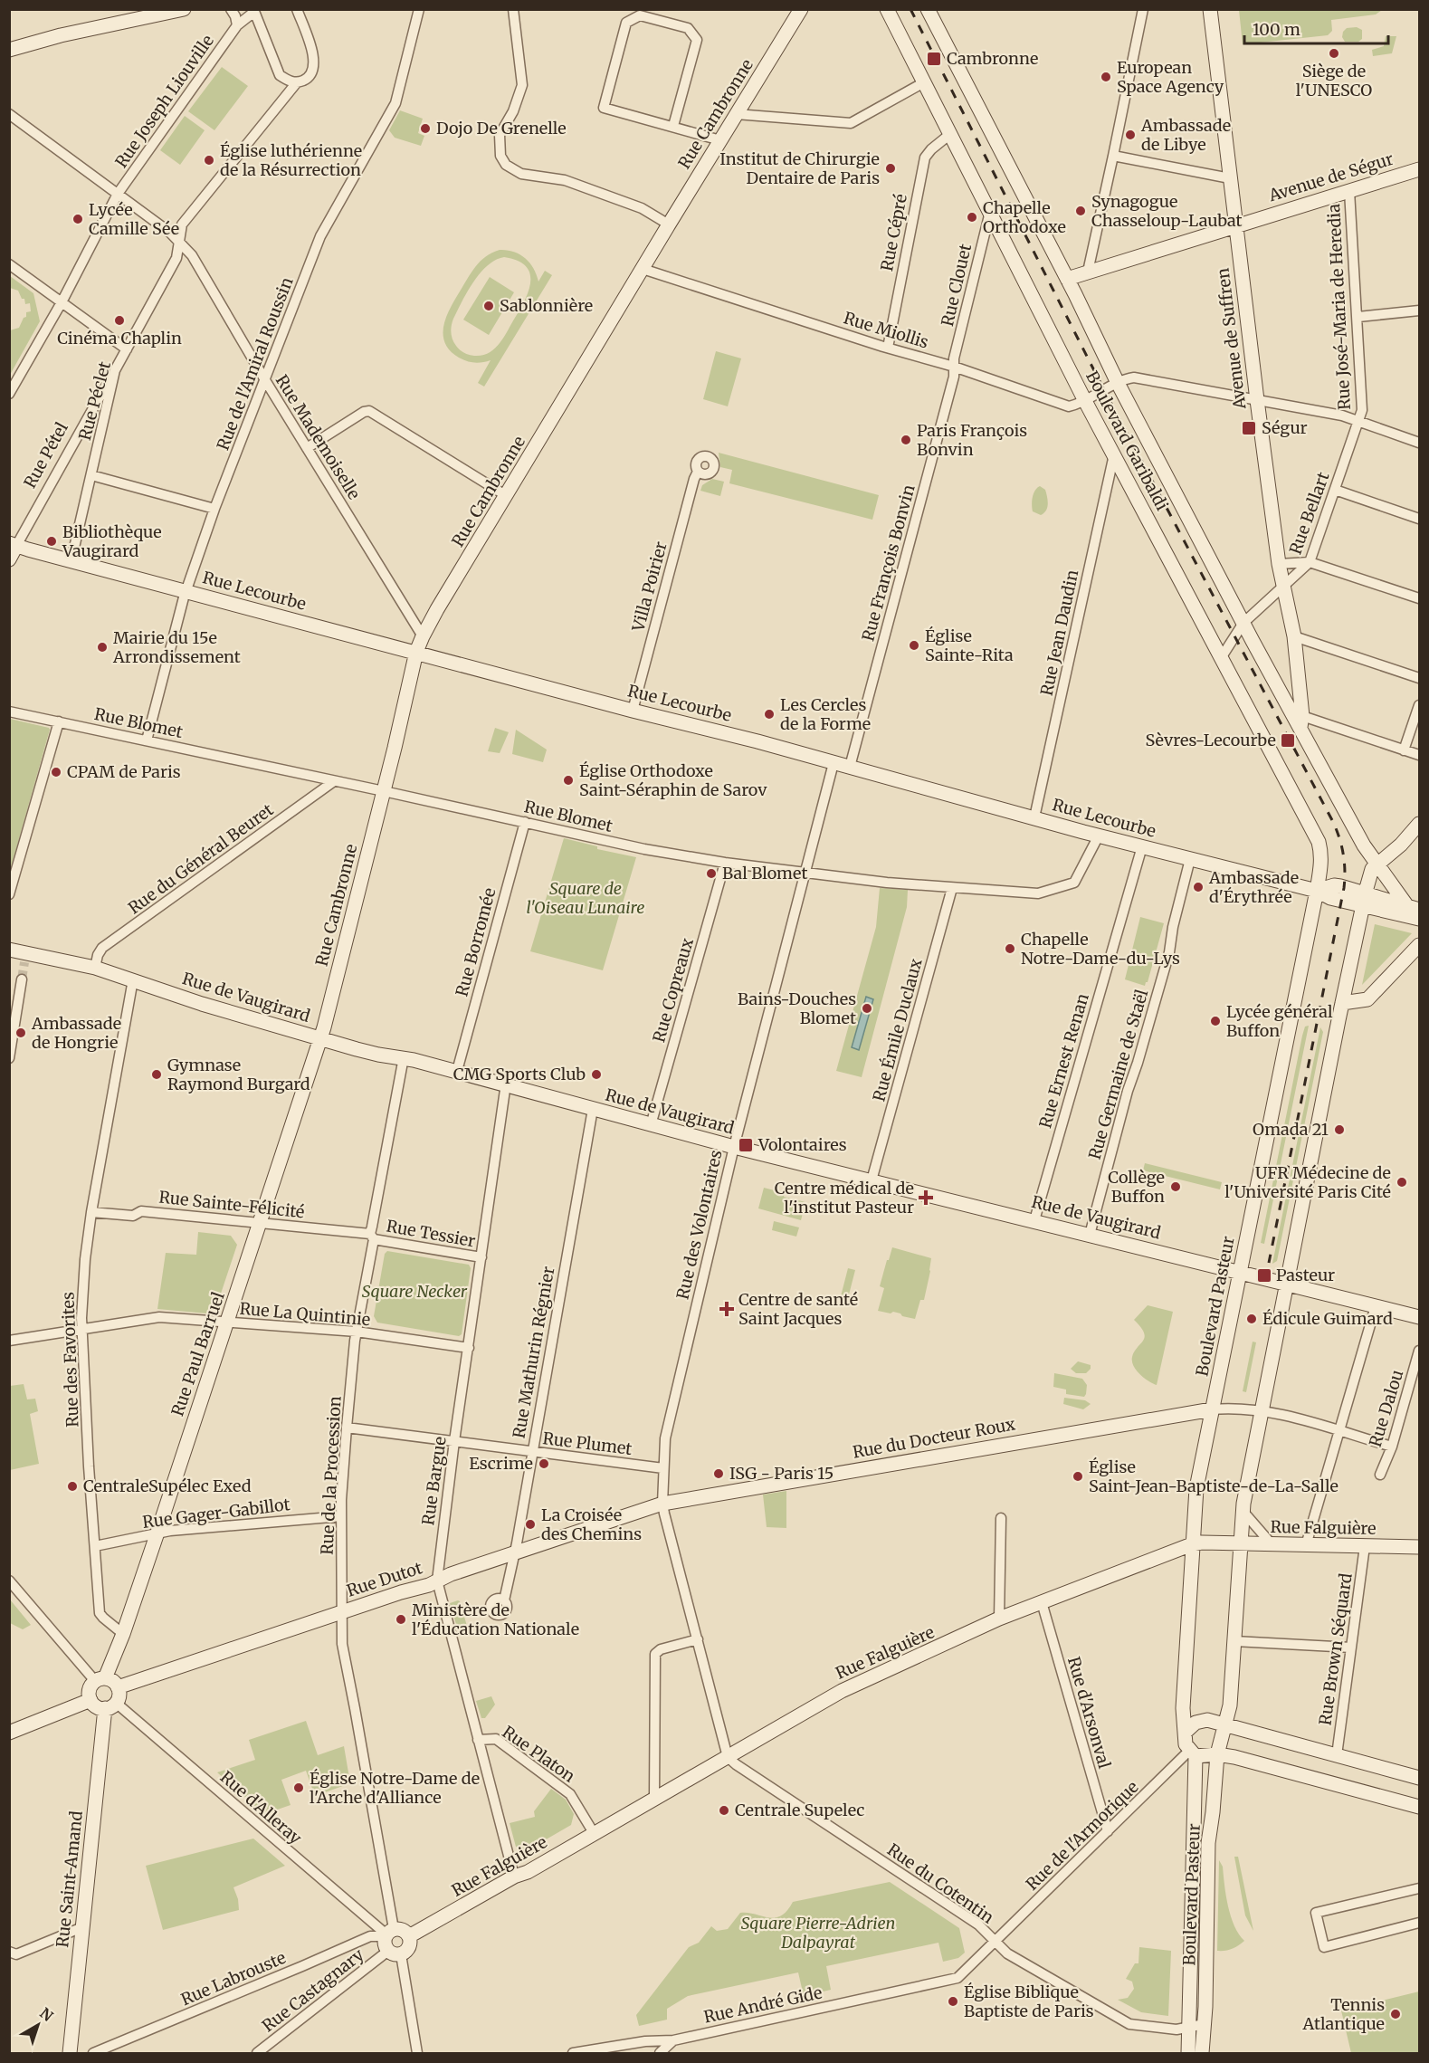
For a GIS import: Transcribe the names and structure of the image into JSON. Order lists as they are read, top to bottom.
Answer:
{
  "streets": {
    "main road": [
      "Rue Cambronne",
      "Avenue de Ségur",
      "Avenue de Suffren",
      "Boulevard Garibaldi",
      "Rue Pétel",
      "Rue Lecourbe",
      "Rue de Vaugirard",
      "Boulevard Pasteur",
      "Rue Paul Barruel",
      "Rue du Docteur Roux",
      "Rue Falguière",
      "Rue Dutot",
      "Rue Saint-Amand"
    ],
    "street": [
      "Rue Joseph Liouville",
      "Rue Cépré",
      "Rue Clouet",
      "Rue José-Maria de Heredia",
      "Rue Miollis",
      "Rue de l'Amiral Roussin",
      "Rue Péclet",
      "Rue Mademoiselle",
      "Rue Bellart",
      "Rue François Bonvin",
      "Villa Poirier",
      "Rue Jean Daudin",
      "Rue Blomet",
      "Rue du Général Beuret",
      "Rue Borromée",
      "Rue Copreaux",
      "Rue Émile Duclaux",
      "Rue Ernest Renan",
      "Rue Germaine de Staël",
      "Rue Sainte-Félicité",
      "Rue des Volontaires",
      "Rue Tessier",
      "Rue La Quintinie",
      "Rue Mathurin Régnier",
      "Rue des Favorites",
      "Rue Dalou",
      "Rue Plumet",
      "Rue de la Procession",
      "Rue Bargue",
      "Rue Gager-Gabillot",
      "Rue Brown Séquard",
      "Rue d'Arsonval",
      "Rue Platon",
      "Rue d'Alleray",
      "Rue de l'Armorique",
      "Rue du Cotentin",
      "Rue Labrouste",
      "Rue Castagnary",
      "Rue André Gide"
    ]
  },
  "crossings": [
    ["Rue Joseph Liouville", "Rue Mademoiselle"],
    ["Rue Cambronne", "Rue Miollis"],
    ["Rue Cambronne", "Rue Mademoiselle"],
    ["Rue Cambronne", "Rue Lecourbe"],
    ["Rue Cambronne", "Rue Blomet"],
    ["Rue Cambronne", "Rue de Vaugirard"],
    ["Rue Cambronne", "Rue Paul Barruel"],
    ["Avenue de Ségur", "Rue José-Maria de Heredia"],
    ["Avenue de Ségur", "Avenue de Suffren"],
    ["Avenue de Ségur", "Boulevard Garibaldi"],
    ["Rue Cépré", "Rue Miollis"],
    ["Rue Cépré", "Boulevard Garibaldi"],
    ["Rue Clouet", "Rue Miollis"],
    ["Rue Clouet", "Boulevard Garibaldi"],
    ["Rue Clouet", "Rue François Bonvin"],
    ["Rue José-Maria de Heredia", "Rue Bellart"],
    ["Rue Miollis", "Boulevard Garibaldi"],
    ["Rue Miollis", "Rue François Bonvin"],
    ["Avenue de Suffren", "Boulevard Garibaldi"],
    ["Avenue de Suffren", "Rue Bellart"],
    ["Rue de l'Amiral Roussin", "Rue Mademoiselle"],
    ["Rue de l'Amiral Roussin", "Rue Lecourbe"],
    ["Rue de l'Amiral Roussin", "Rue Blomet"],
    ["Rue Péclet", "Rue Mademoiselle"],
    ["Rue Péclet", "Rue Pétel"],
    ["Boulevard Garibaldi", "Rue Bellart"],
    ["Boulevard Garibaldi", "Rue Lecourbe"],
    ["Boulevard Garibaldi", "Rue Jean Daudin"],
    ["Boulevard Garibaldi", "Boulevard Pasteur"],
    ["Rue Pétel", "Rue Lecourbe"],
    ["Rue François Bonvin", "Rue Lecourbe"],
    ["Villa Poirier", "Rue Lecourbe"],
    ["Rue Lecourbe", "Rue Jean Daudin"],
    ["Rue Lecourbe", "Rue Blomet"],
    ["Rue Lecourbe", "Rue Ernest Renan"],
    ["Rue Lecourbe", "Rue Germaine de Staël"],
    ["Rue Lecourbe", "Rue des Volontaires"],
    ["Rue Lecourbe", "Boulevard Pasteur"],
    ["Rue Blomet", "Rue du Général Beuret"],
    ["Rue Blomet", "Rue Borromée"],
    ["Rue Blomet", "Rue Copreaux"],
    ["Rue Blomet", "Rue Émile Duclaux"],
    ["Rue Blomet", "Rue des Volontaires"],
    ["Rue du Général Beuret", "Rue de Vaugirard"],
    ["Rue Borromée", "Rue de Vaugirard"],
    ["Rue Copreaux", "Rue de Vaugirard"],
    ["Rue de Vaugirard", "Rue Émile Duclaux"],
    ["Rue de Vaugirard", "Rue Ernest Renan"],
    ["Rue de Vaugirard", "Rue Germaine de Staël"],
    ["Rue de Vaugirard", "Rue des Volontaires"],
    ["Rue de Vaugirard", "Boulevard Pasteur"],
    ["Rue de Vaugirard", "Rue Mathurin Régnier"],
    ["Rue de Vaugirard", "Rue Paul Barruel"],
    ["Rue de Vaugirard", "Rue des Favorites"],
    ["Rue de Vaugirard", "Rue de la Procession"],
    ["Rue de Vaugirard", "Rue Bargue"],
    ["Rue Sainte-Félicité", "Rue Tessier"],
    ["Rue Sainte-Félicité", "Rue Paul Barruel"],
    ["Rue Sainte-Félicité", "Rue des Favorites"],
    ["Rue Sainte-Félicité", "Rue de la Procession"],
    ["Rue des Volontaires", "Rue du Docteur Roux"],
    ["Rue des Volontaires", "Rue Plumet"],
    ["Rue des Volontaires", "Rue Falguière"],
    ["Rue des Volontaires", "Rue Dutot"],
    ["Rue des Volontaires", "Rue du Cotentin"],
    ["Rue Tessier", "Rue de la Procession"],
    ["Rue Tessier", "Rue Bargue"],
    ["Boulevard Pasteur", "Rue du Docteur Roux"],
    ["Boulevard Pasteur", "Rue Falguière"],
    ["Boulevard Pasteur", "Rue de l'Armorique"],
    ["Boulevard Pasteur", "Rue du Cotentin"],
    ["Rue La Quintinie", "Rue Paul Barruel"],
    ["Rue La Quintinie", "Rue des Favorites"],
    ["Rue La Quintinie", "Rue de la Procession"],
    ["Rue La Quintinie", "Rue Bargue"],
    ["Rue Mathurin Régnier", "Rue Plumet"],
    ["Rue Mathurin Régnier", "Rue Dutot"],
    ["Rue Paul Barruel", "Rue des Favorites"],
    ["Rue Paul Barruel", "Rue Gager-Gabillot"],
    ["Rue Paul Barruel", "Rue Dutot"],
    ["Rue Paul Barruel", "Rue d'Alleray"],
    ["Rue Paul Barruel", "Rue Saint-Amand"],
    ["Rue des Favorites", "Rue Gager-Gabillot"],
    ["Rue du Docteur Roux", "Rue Dutot"],
    ["Rue Plumet", "Rue de la Procession"],
    ["Rue Plumet", "Rue Bargue"],
    ["Rue de la Procession", "Rue Gager-Gabillot"],
    ["Rue de la Procession", "Rue Falguière"],
    ["Rue de la Procession", "Rue Dutot"],
    ["Rue de la Procession", "Rue d'Alleray"],
    ["Rue de la Procession", "Rue Labrouste"],
    ["Rue de la Procession", "Rue Castagnary"],
    ["Rue Bargue", "Rue Falguière"],
    ["Rue Bargue", "Rue Dutot"],
    ["Rue Bargue", "Rue Platon"],
    ["Rue Falguière", "Rue Brown Séquard"],
    ["Rue Falguière", "Rue d'Arsonval"],
    ["Rue Falguière", "Rue Platon"],
    ["Rue Falguière", "Rue d'Alleray"],
    ["Rue Falguière", "Rue du Cotentin"],
    ["Rue Falguière", "Rue Labrouste"],
    ["Rue Falguière", "Rue Castagnary"],
    ["Rue Dutot", "Rue d'Alleray"],
    ["Rue Dutot", "Rue Saint-Amand"],
    ["Rue d'Arsonval", "Rue de l'Armorique"],
    ["Rue d'Alleray", "Rue Saint-Amand"],
    ["Rue d'Alleray", "Rue Labrouste"],
    ["Rue d'Alleray", "Rue Castagnary"],
    ["Rue de l'Armorique", "Rue du Cotentin"],
    ["Rue de l'Armorique", "Rue André Gide"],
    ["Rue Labrouste", "Rue Castagnary"]
  ],
  "parks": ["Square de l'Oiseau Lunaire", "Square Necker", "Square Pierre-Adrien Dalpayrat"],
  "places": {
    "other": [
      "Siège de l'UNESCO",
      "European Space Agency",
      "Dojo De Grenelle",
      "Ambassade de Libye",
      "Église luthérienne de la Résurrection",
      "Institut de Chirurgie Dentaire de Paris",
      "Synagogue Chasseloup-Laubat",
      "Chapelle Orthodoxe",
      "Lycée Camille Sée",
      "Sablonnière",
      "Cinéma Chaplin",
      "Paris François Bonvin",
      "Bibliothèque Vaugirard",
      "Église Sainte-Rita",
      "Mairie du 15e Arrondissement",
      "Les Cercles de la Forme",
      "CPAM de Paris",
      "Église Orthodoxe Saint-Séraphin de Sarov",
      "Bal Blomet",
      "Ambassade d'Érythrée",
      "Chapelle Notre-Dame-du-Lys",
      "Bains-Douches Blomet",
      "Lycée général Buffon",
      "Ambassade de Hongrie",
      "Gymnase Raymond Burgard",
      "CMG Sports Club",
      "Omada 21",
      "UFR Médecine de l'Université Paris Cité",
      "Collège Buffon",
      "Édicule Guimard",
      "Escrime",
      "ISG - Paris 15",
      "Église Saint-Jean-Baptiste-de-La-Salle",
      "CentraleSupélec Exed",
      "La Croisée des Chemins",
      "Ministère de l'Éducation Nationale",
      "Église Notre-Dame de l'Arche d'Alliance",
      "Centrale Supelec",
      "Église Biblique Baptiste de Paris",
      "Tennis Atlantique"
    ],
    "transit": [
      "Cambronne",
      "Ségur",
      "Sèvres-Lecourbe",
      "Volontaires",
      "Pasteur"
    ],
    "health": ["Centre médical de l'institut Pasteur", "Centre de santé Saint Jacques"]
  },
  "scale_bar": "100 m",
  "north": "top right"
}
